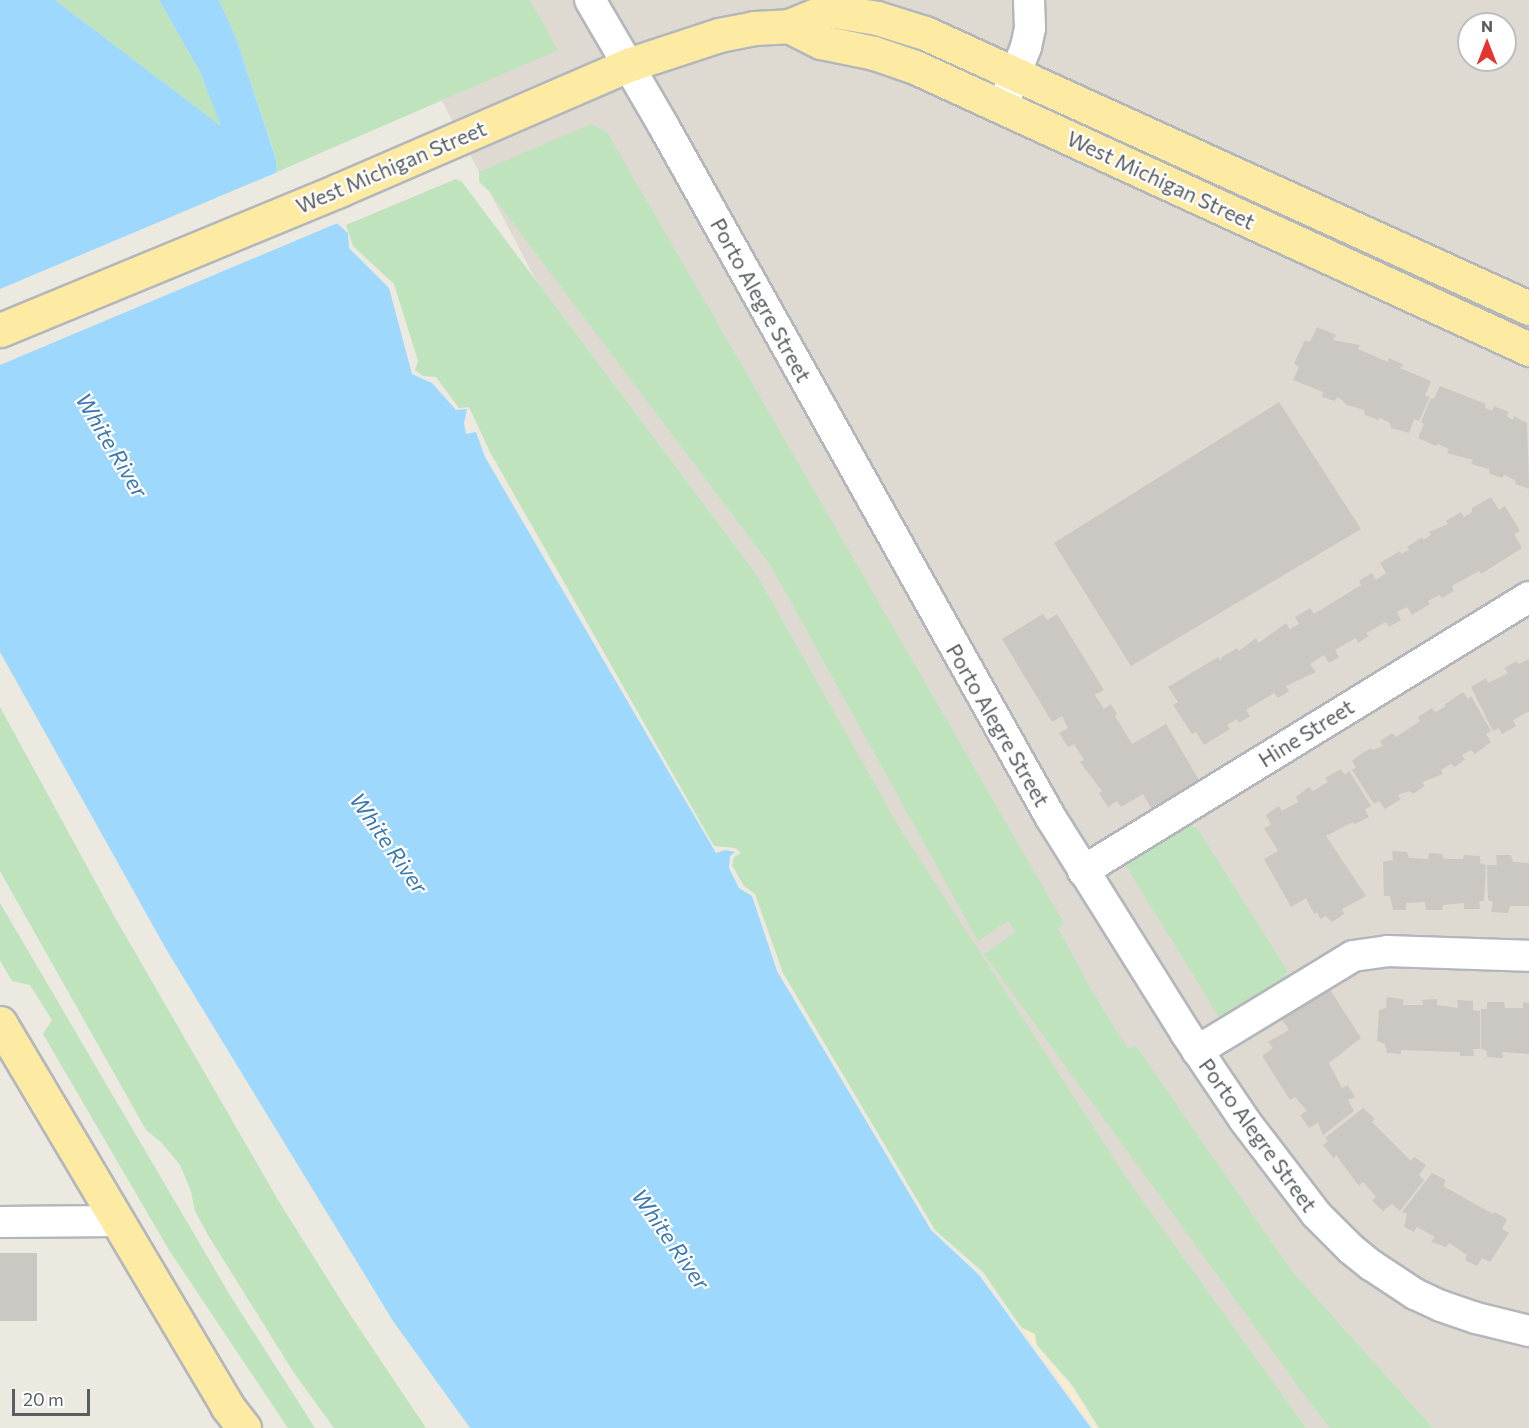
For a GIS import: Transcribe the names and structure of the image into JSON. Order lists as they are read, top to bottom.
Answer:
{
  "streets": {
    "main road": ["West Michigan Street"],
    "street": ["Porto Alegre Street", "Hine Street"]
  },
  "crossings": [
    ["West Michigan Street", "Porto Alegre Street"],
    ["Porto Alegre Street", "Hine Street"]
  ],
  "water": ["White River"],
  "scale_bar": "20 m",
  "north": "top"
}
